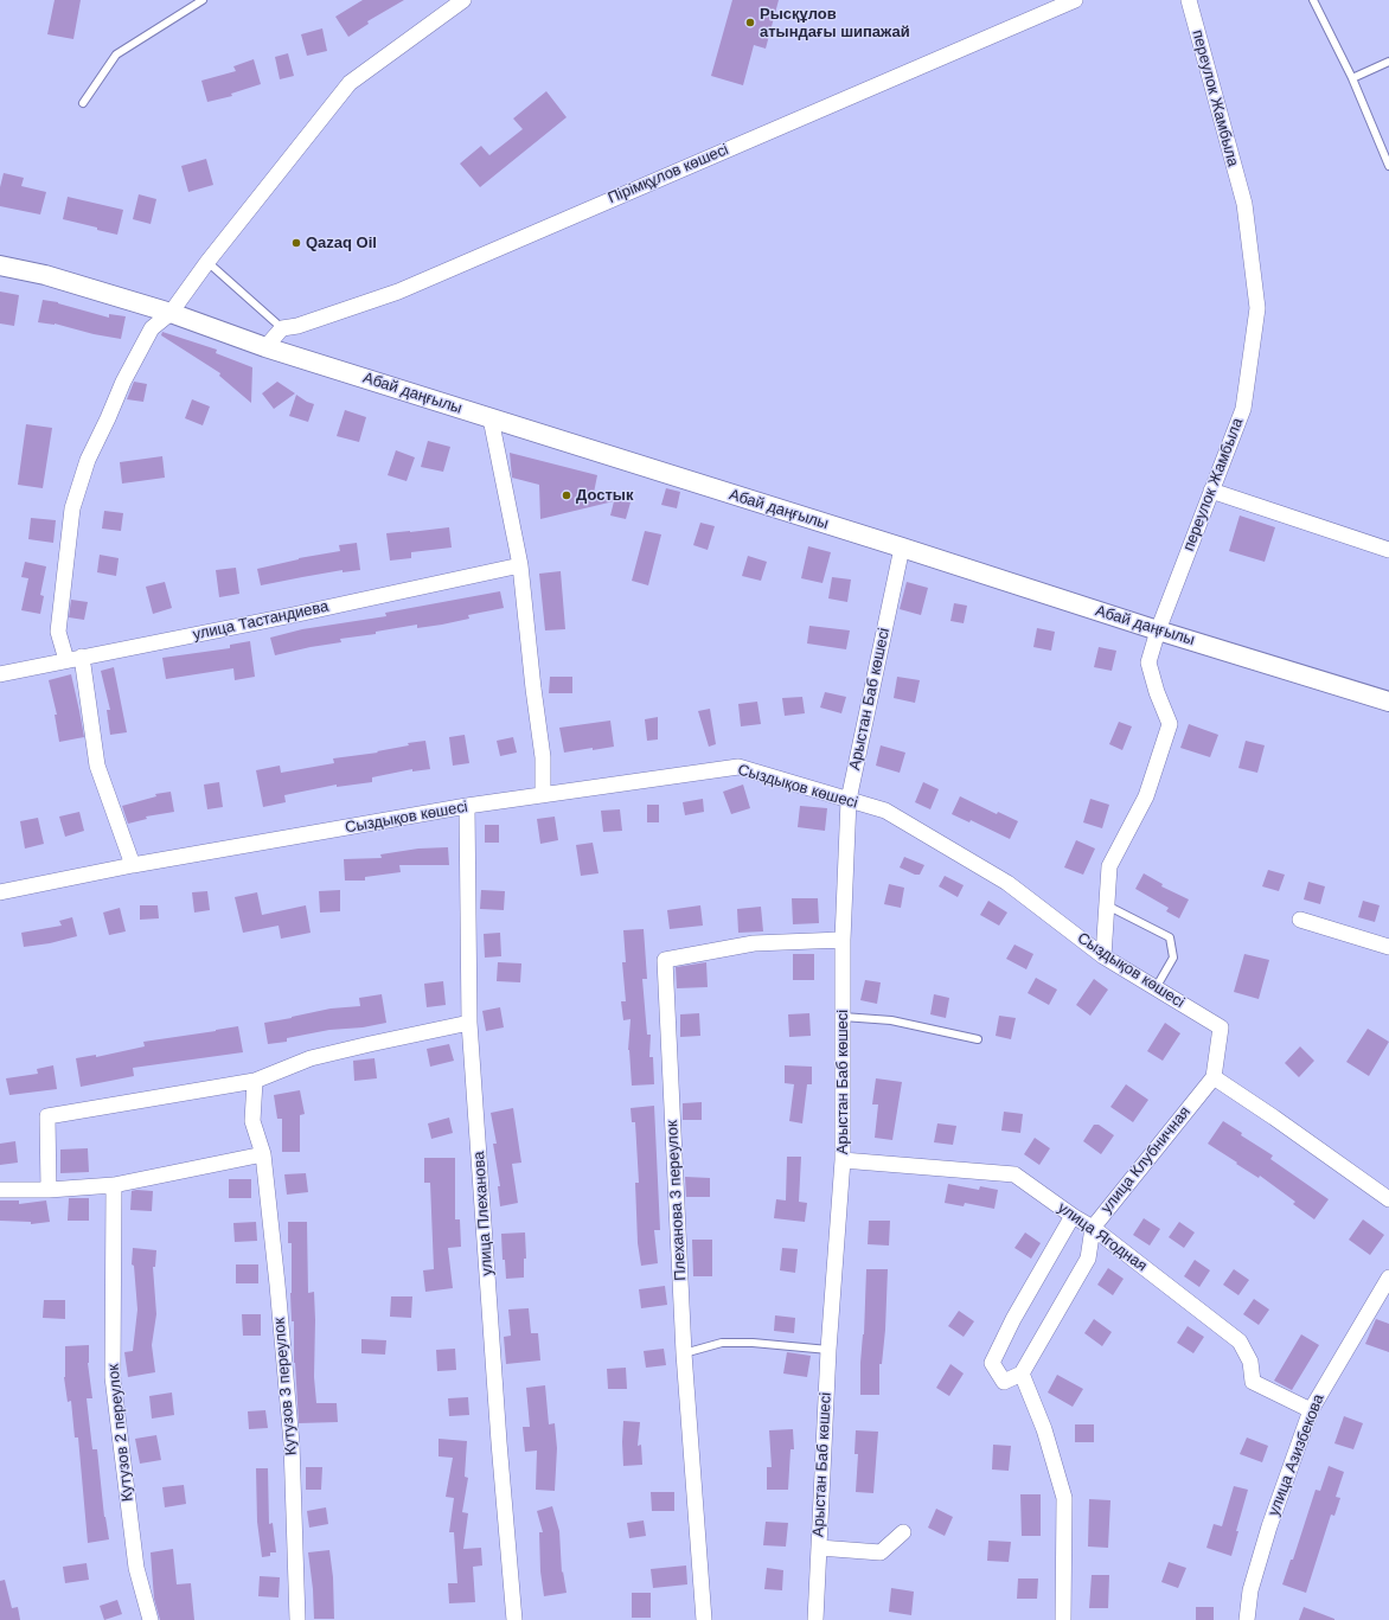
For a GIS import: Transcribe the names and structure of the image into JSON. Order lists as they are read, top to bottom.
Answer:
{
  "streets": {
    "street": [
      "переулок Жамбыла",
      "Пірімқұлов көшесі",
      "Абай даңғылы",
      "улица Тастандиева",
      "Арыстан Баб көшесі",
      "Сыздықов көшесі",
      "улица Клубничная",
      "Плеханова 3 переулок",
      "улица Плеханова",
      "улица Ягодная",
      "Кутузов 3 переулок",
      "Кутузов 2 переулок",
      "улица Азизбекова"
    ]
  },
  "crossings": [
    ["переулок Жамбыла", "Абай даңғылы"],
    ["переулок Жамбыла", "Сыздықов көшесі"],
    ["Абай даңғылы", "Арыстан Баб көшесі"],
    ["Арыстан Баб көшесі", "Сыздықов көшесі"],
    ["Арыстан Баб көшесі", "Плеханова 3 переулок"],
    ["Арыстан Баб көшесі", "улица Ягодная"],
    ["Сыздықов көшесі", "улица Клубничная"],
    ["Сыздықов көшесі", "улица Плеханова"],
    ["улица Клубничная", "улица Ягодная"],
    ["улица Ягодная", "улица Азизбекова"]
  ],
  "places": ["Рысқұлов атындағы шипажай", "Qazaq Oil", "Достык"]
}
